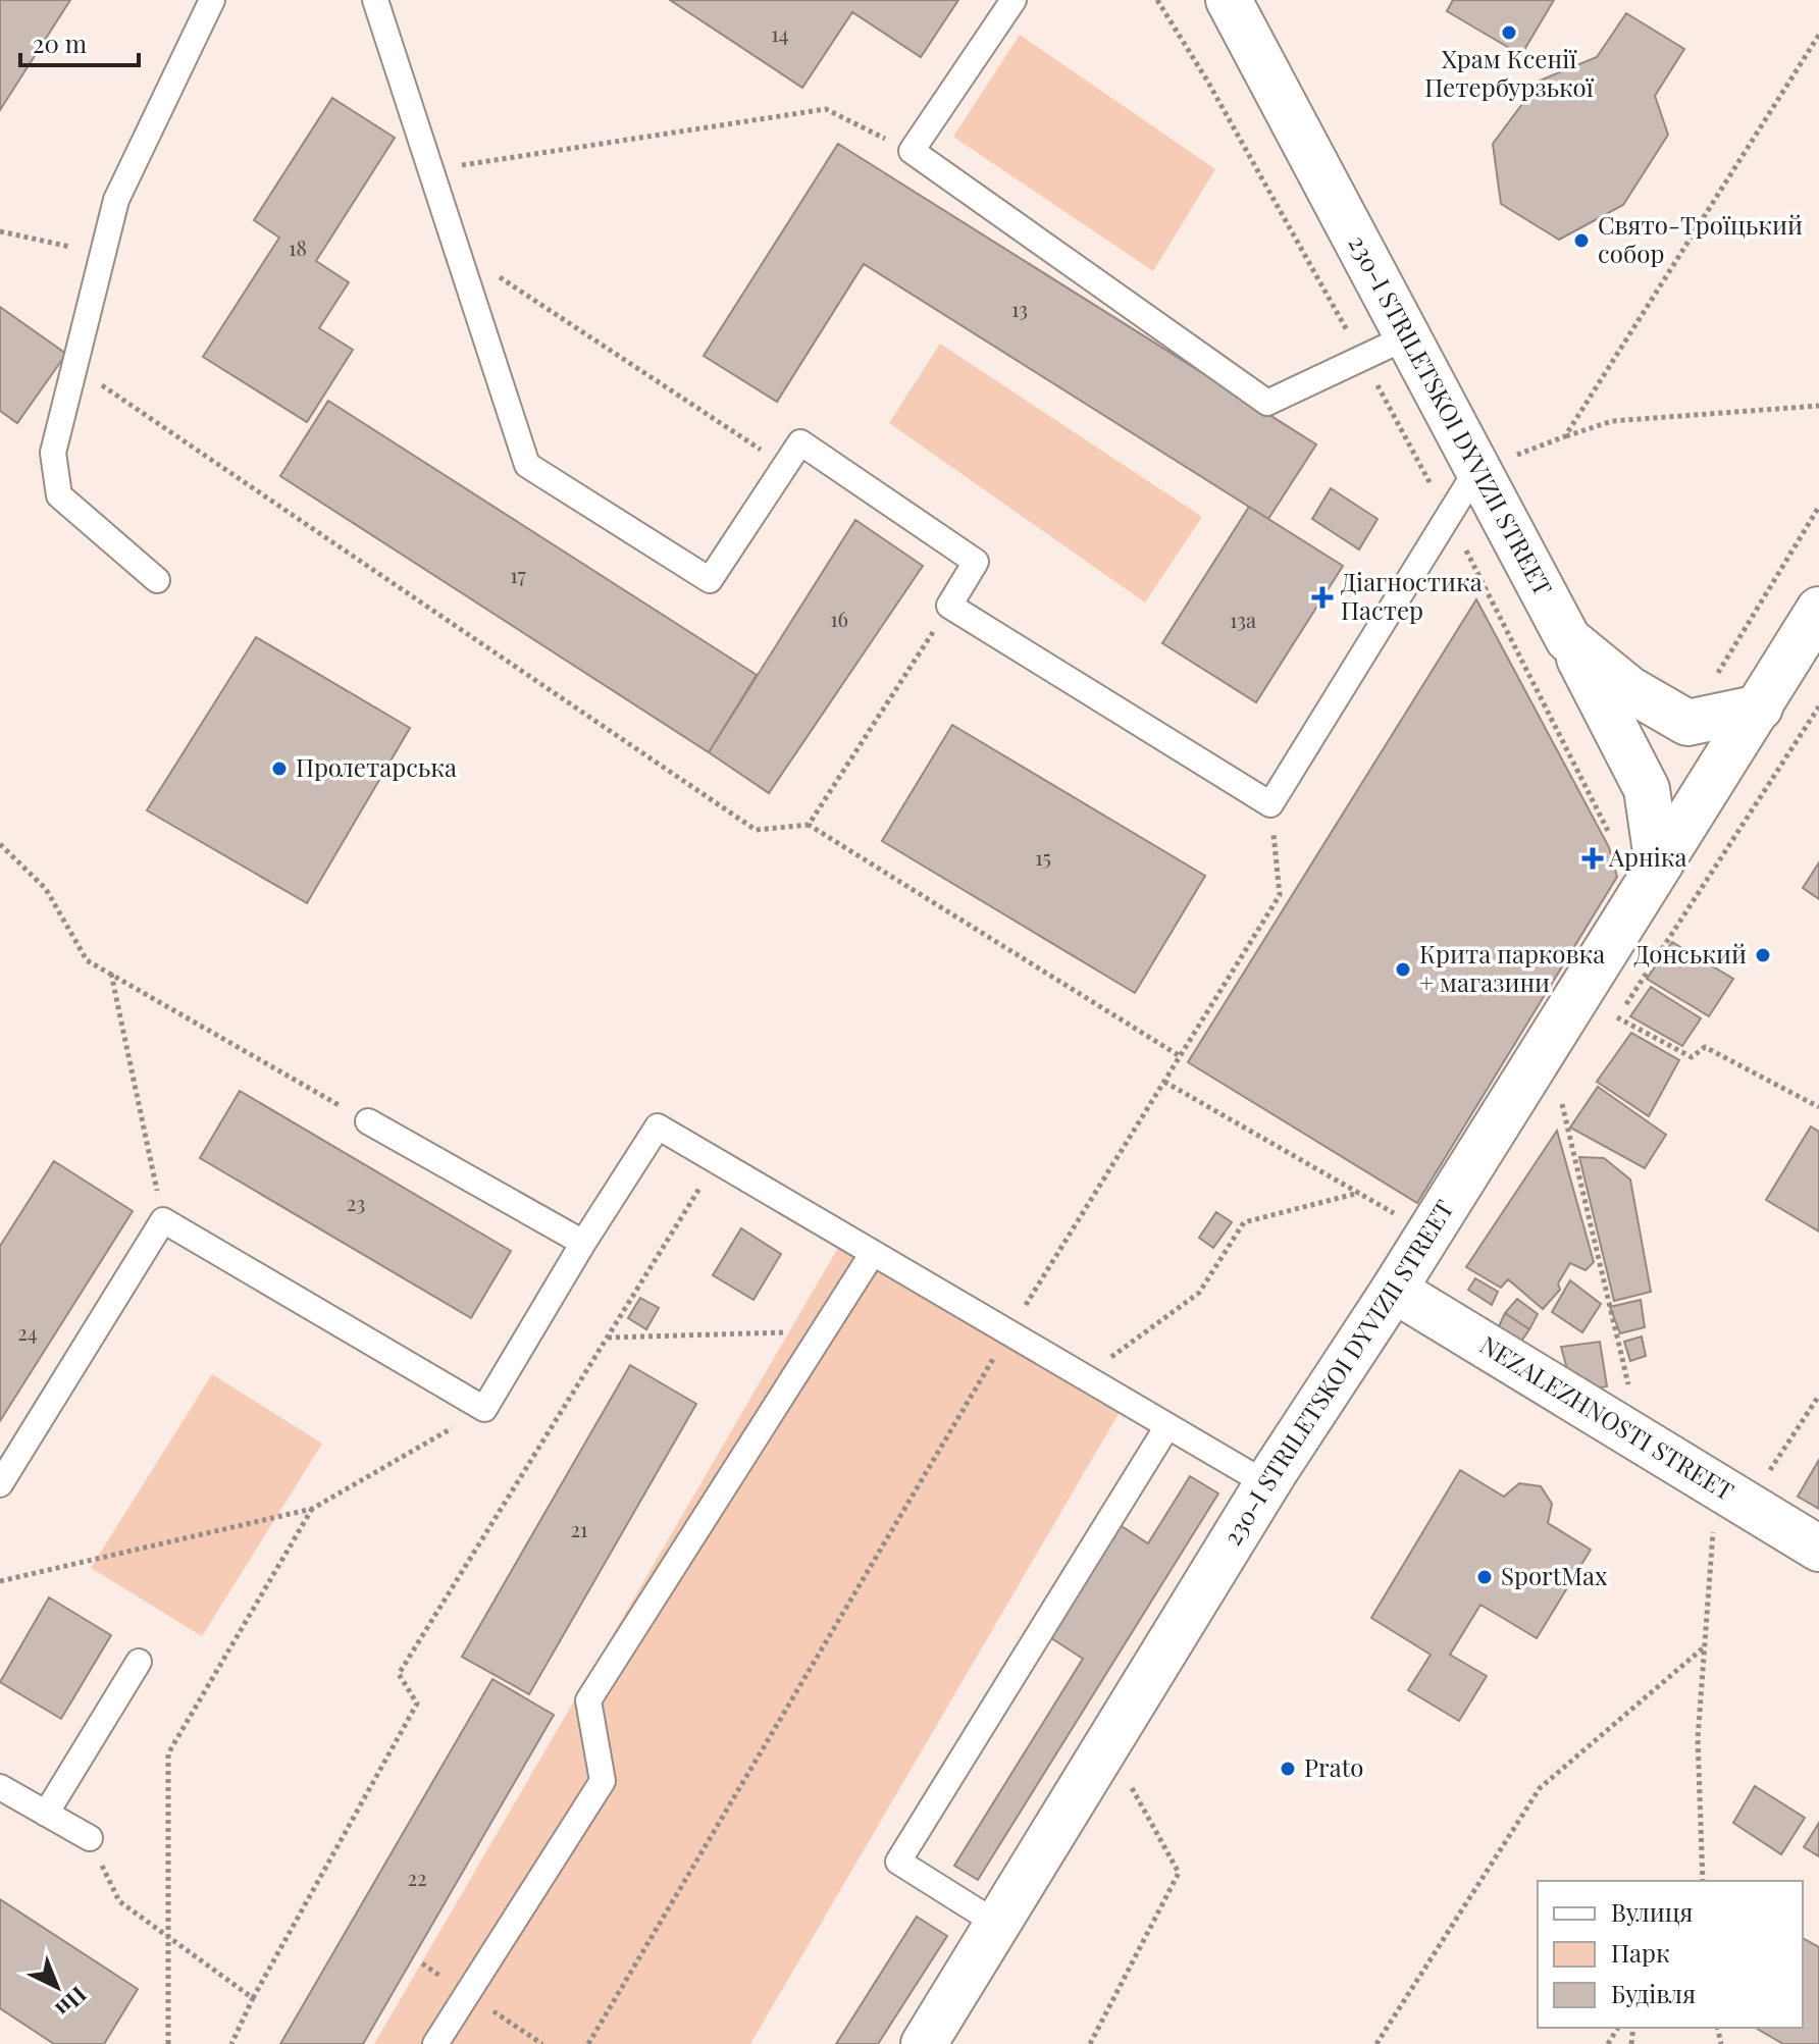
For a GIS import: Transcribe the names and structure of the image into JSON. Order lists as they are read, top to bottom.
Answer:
{
  "streets": {
    "street": ["230-I STRILETSKOI DYVIZII STREET", "NEZALEZHNOSTI STREET"]
  },
  "crossings": [
    ["230-I STRILETSKOI DYVIZII STREET", "NEZALEZHNOSTI STREET"]
  ],
  "places": {
    "other": [
      "Храм Ксенії Петербурзької",
      "Свято-Троїцький собор",
      "Пролетарська",
      "Донський",
      "Крита парковка + магазини",
      "SportMax",
      "Prato"
    ],
    "health": ["Діагностика Пастер", "Арніка"]
  },
  "house_numbers": [
    "14",
    "18",
    "13",
    "17",
    "16",
    "13а",
    "15",
    "23",
    "24",
    "21",
    "22"
  ],
  "legend": ["Вулиця", "Парк", "Будівля"],
  "scale_bar": "20 m",
  "north": "bottom right"
}
